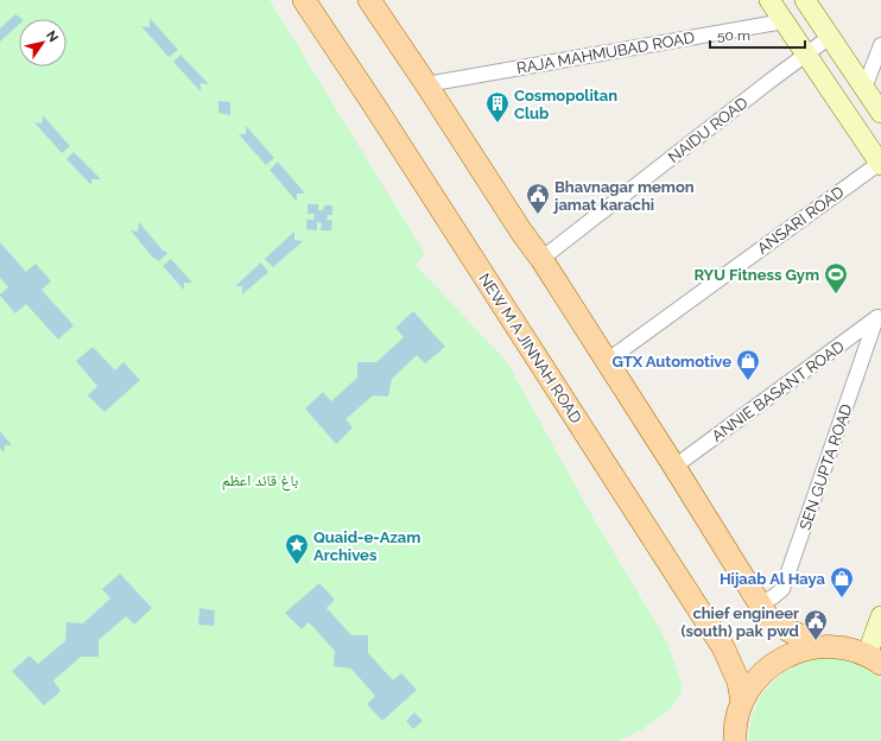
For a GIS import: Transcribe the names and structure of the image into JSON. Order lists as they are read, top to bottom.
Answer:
{
  "streets": {
    "main road": ["NEW M A JINNAH ROAD"],
    "street": [
      "RAJA MAHMUBAD ROAD",
      "NAIDU ROAD",
      "ANSARI ROAD",
      "ANNIE BASANT ROAD",
      "SEN GUPTA ROAD"
    ]
  },
  "crossings": [
    ["ANNIE BASANT ROAD", "SEN GUPTA ROAD"]
  ],
  "parks": ["باغ قائد اعظم"],
  "places": {
    "building": ["Cosmopolitan Club"],
    "public building": ["Bhavnagar memon jamat karachi", "chief engineer (south) pak pwd"],
    "sports": ["RYU Fitness Gym"],
    "shop": ["GTX Automotive", "Hijaab Al Haya"],
    "place": ["Quaid-e-Azam Archives"]
  },
  "scale_bar": "50 m",
  "north": "top right"
}
